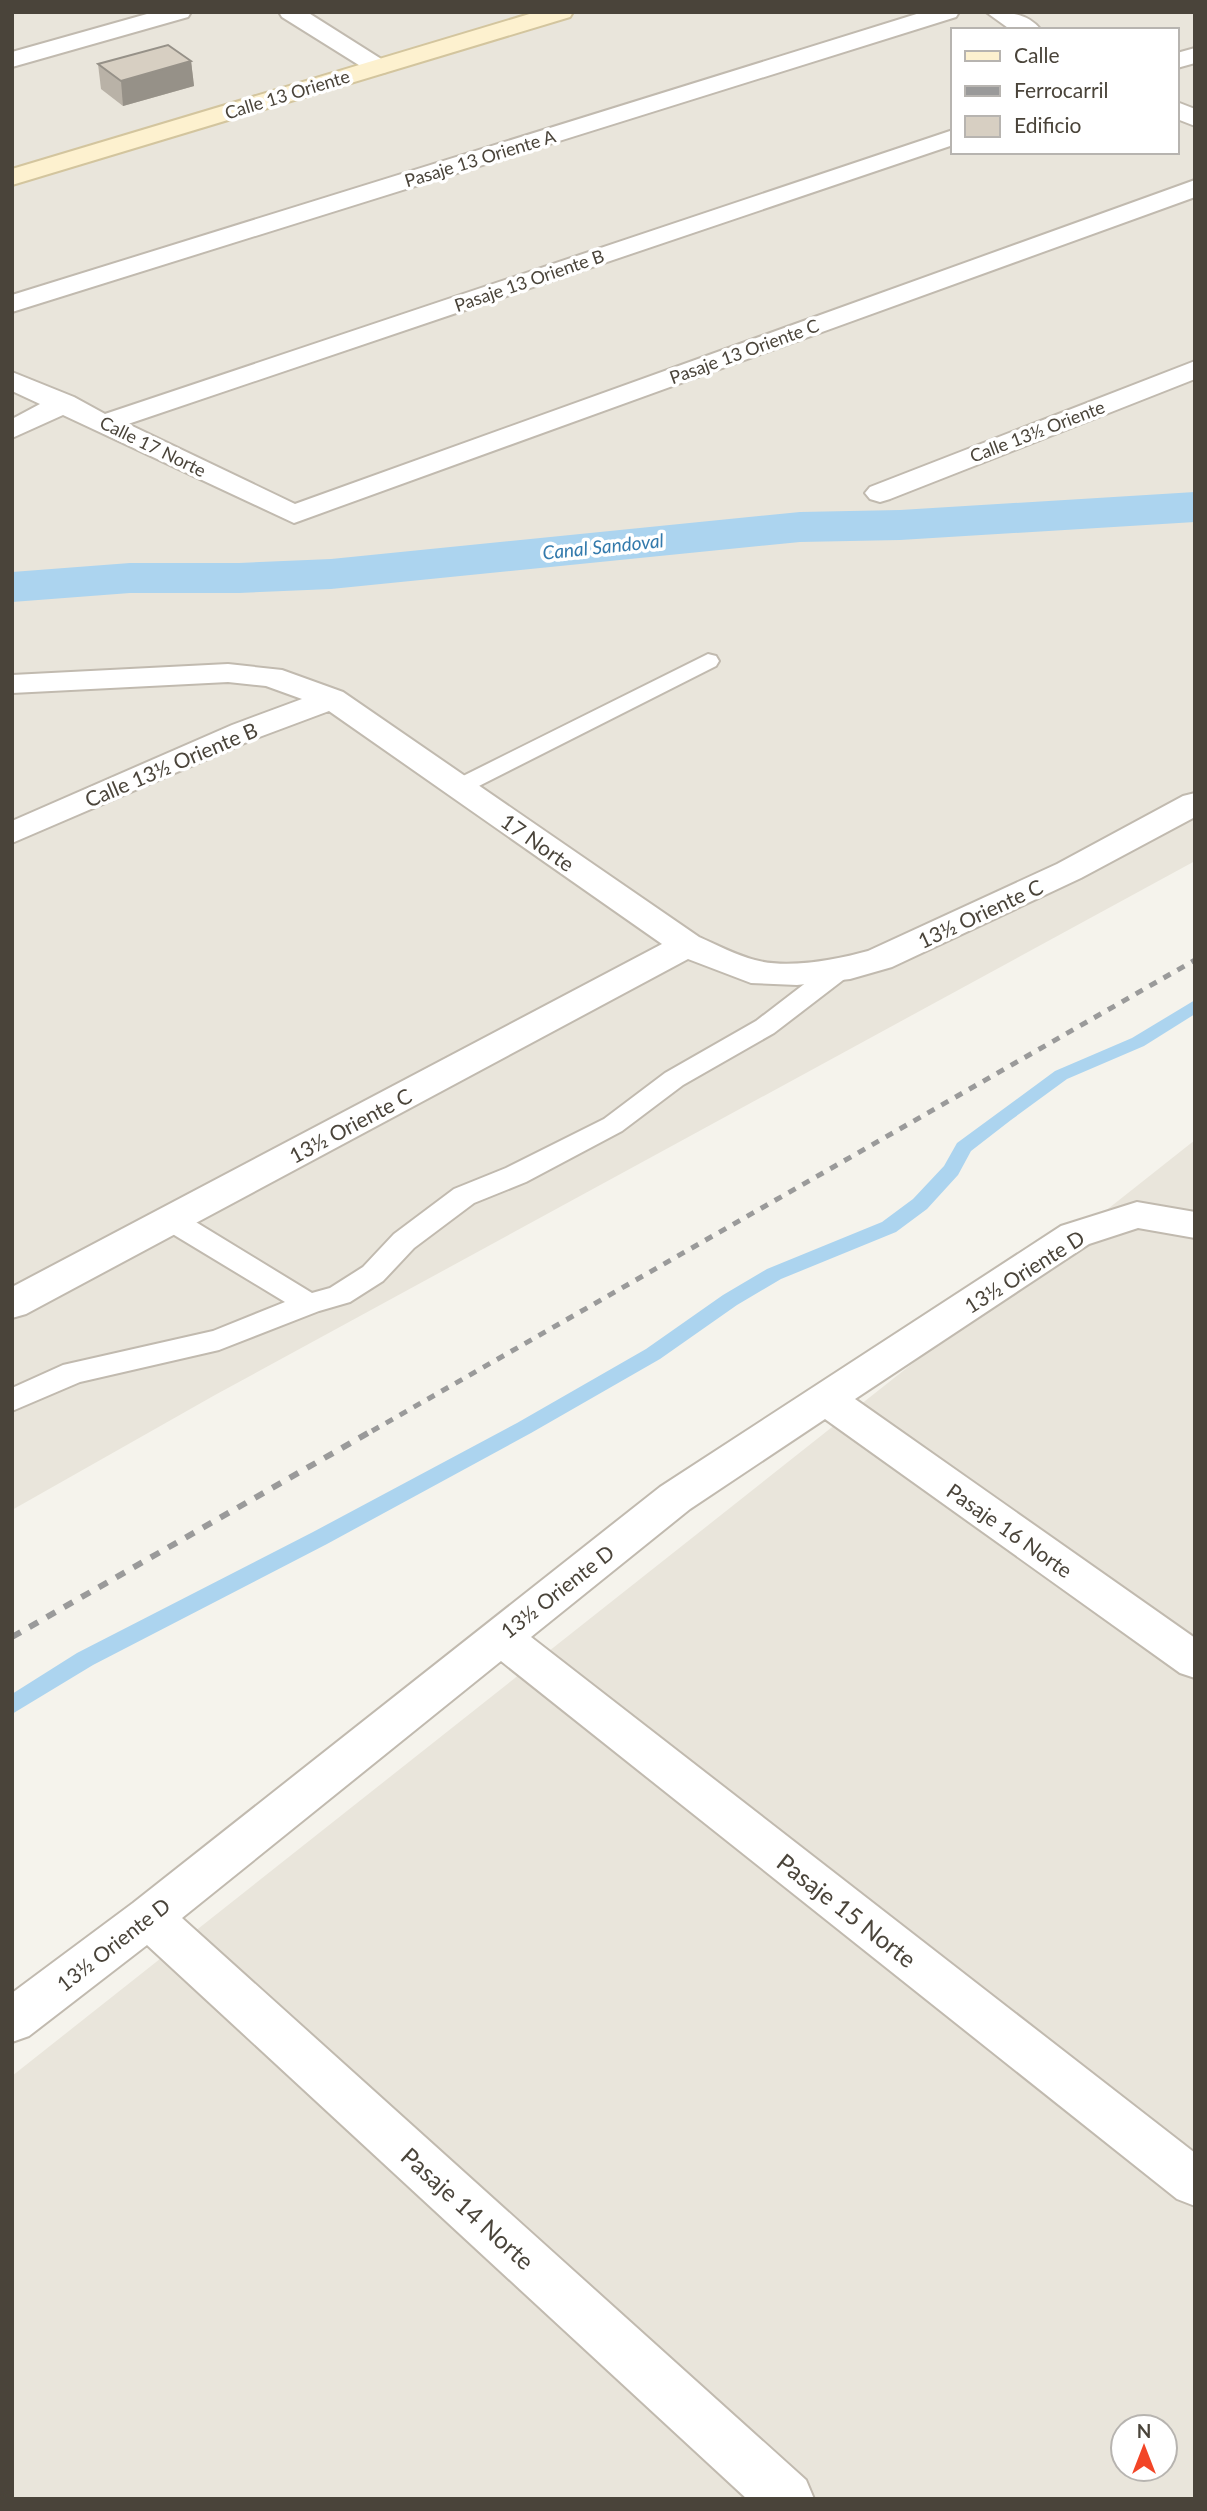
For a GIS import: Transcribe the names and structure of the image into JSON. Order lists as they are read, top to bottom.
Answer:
{
  "streets": {
    "street": [
      "Calle 13 Oriente",
      "Pasaje 13 Oriente A",
      "Pasaje 13 Oriente B",
      "Pasaje 13 Oriente C",
      "Calle 13½ Oriente",
      "Calle 17 Norte",
      "Calle 13½ Oriente B",
      "17 Norte",
      "13½ Oriente C",
      "13½ Oriente D",
      "Pasaje 16 Norte",
      "Pasaje 15 Norte",
      "Pasaje 14 Norte"
    ]
  },
  "crossings": [
    ["Pasaje 13 Oriente B", "Calle 17 Norte"],
    ["Pasaje 13 Oriente C", "Calle 17 Norte"],
    ["Calle 13½ Oriente B", "17 Norte"],
    ["17 Norte", "13½ Oriente C"],
    ["13½ Oriente D", "Pasaje 16 Norte"],
    ["13½ Oriente D", "Pasaje 15 Norte"],
    ["13½ Oriente D", "Pasaje 14 Norte"]
  ],
  "water": ["Canal Sandoval"],
  "legend": ["Calle", "Ferrocarril", "Edificio"],
  "north": "top"
}
